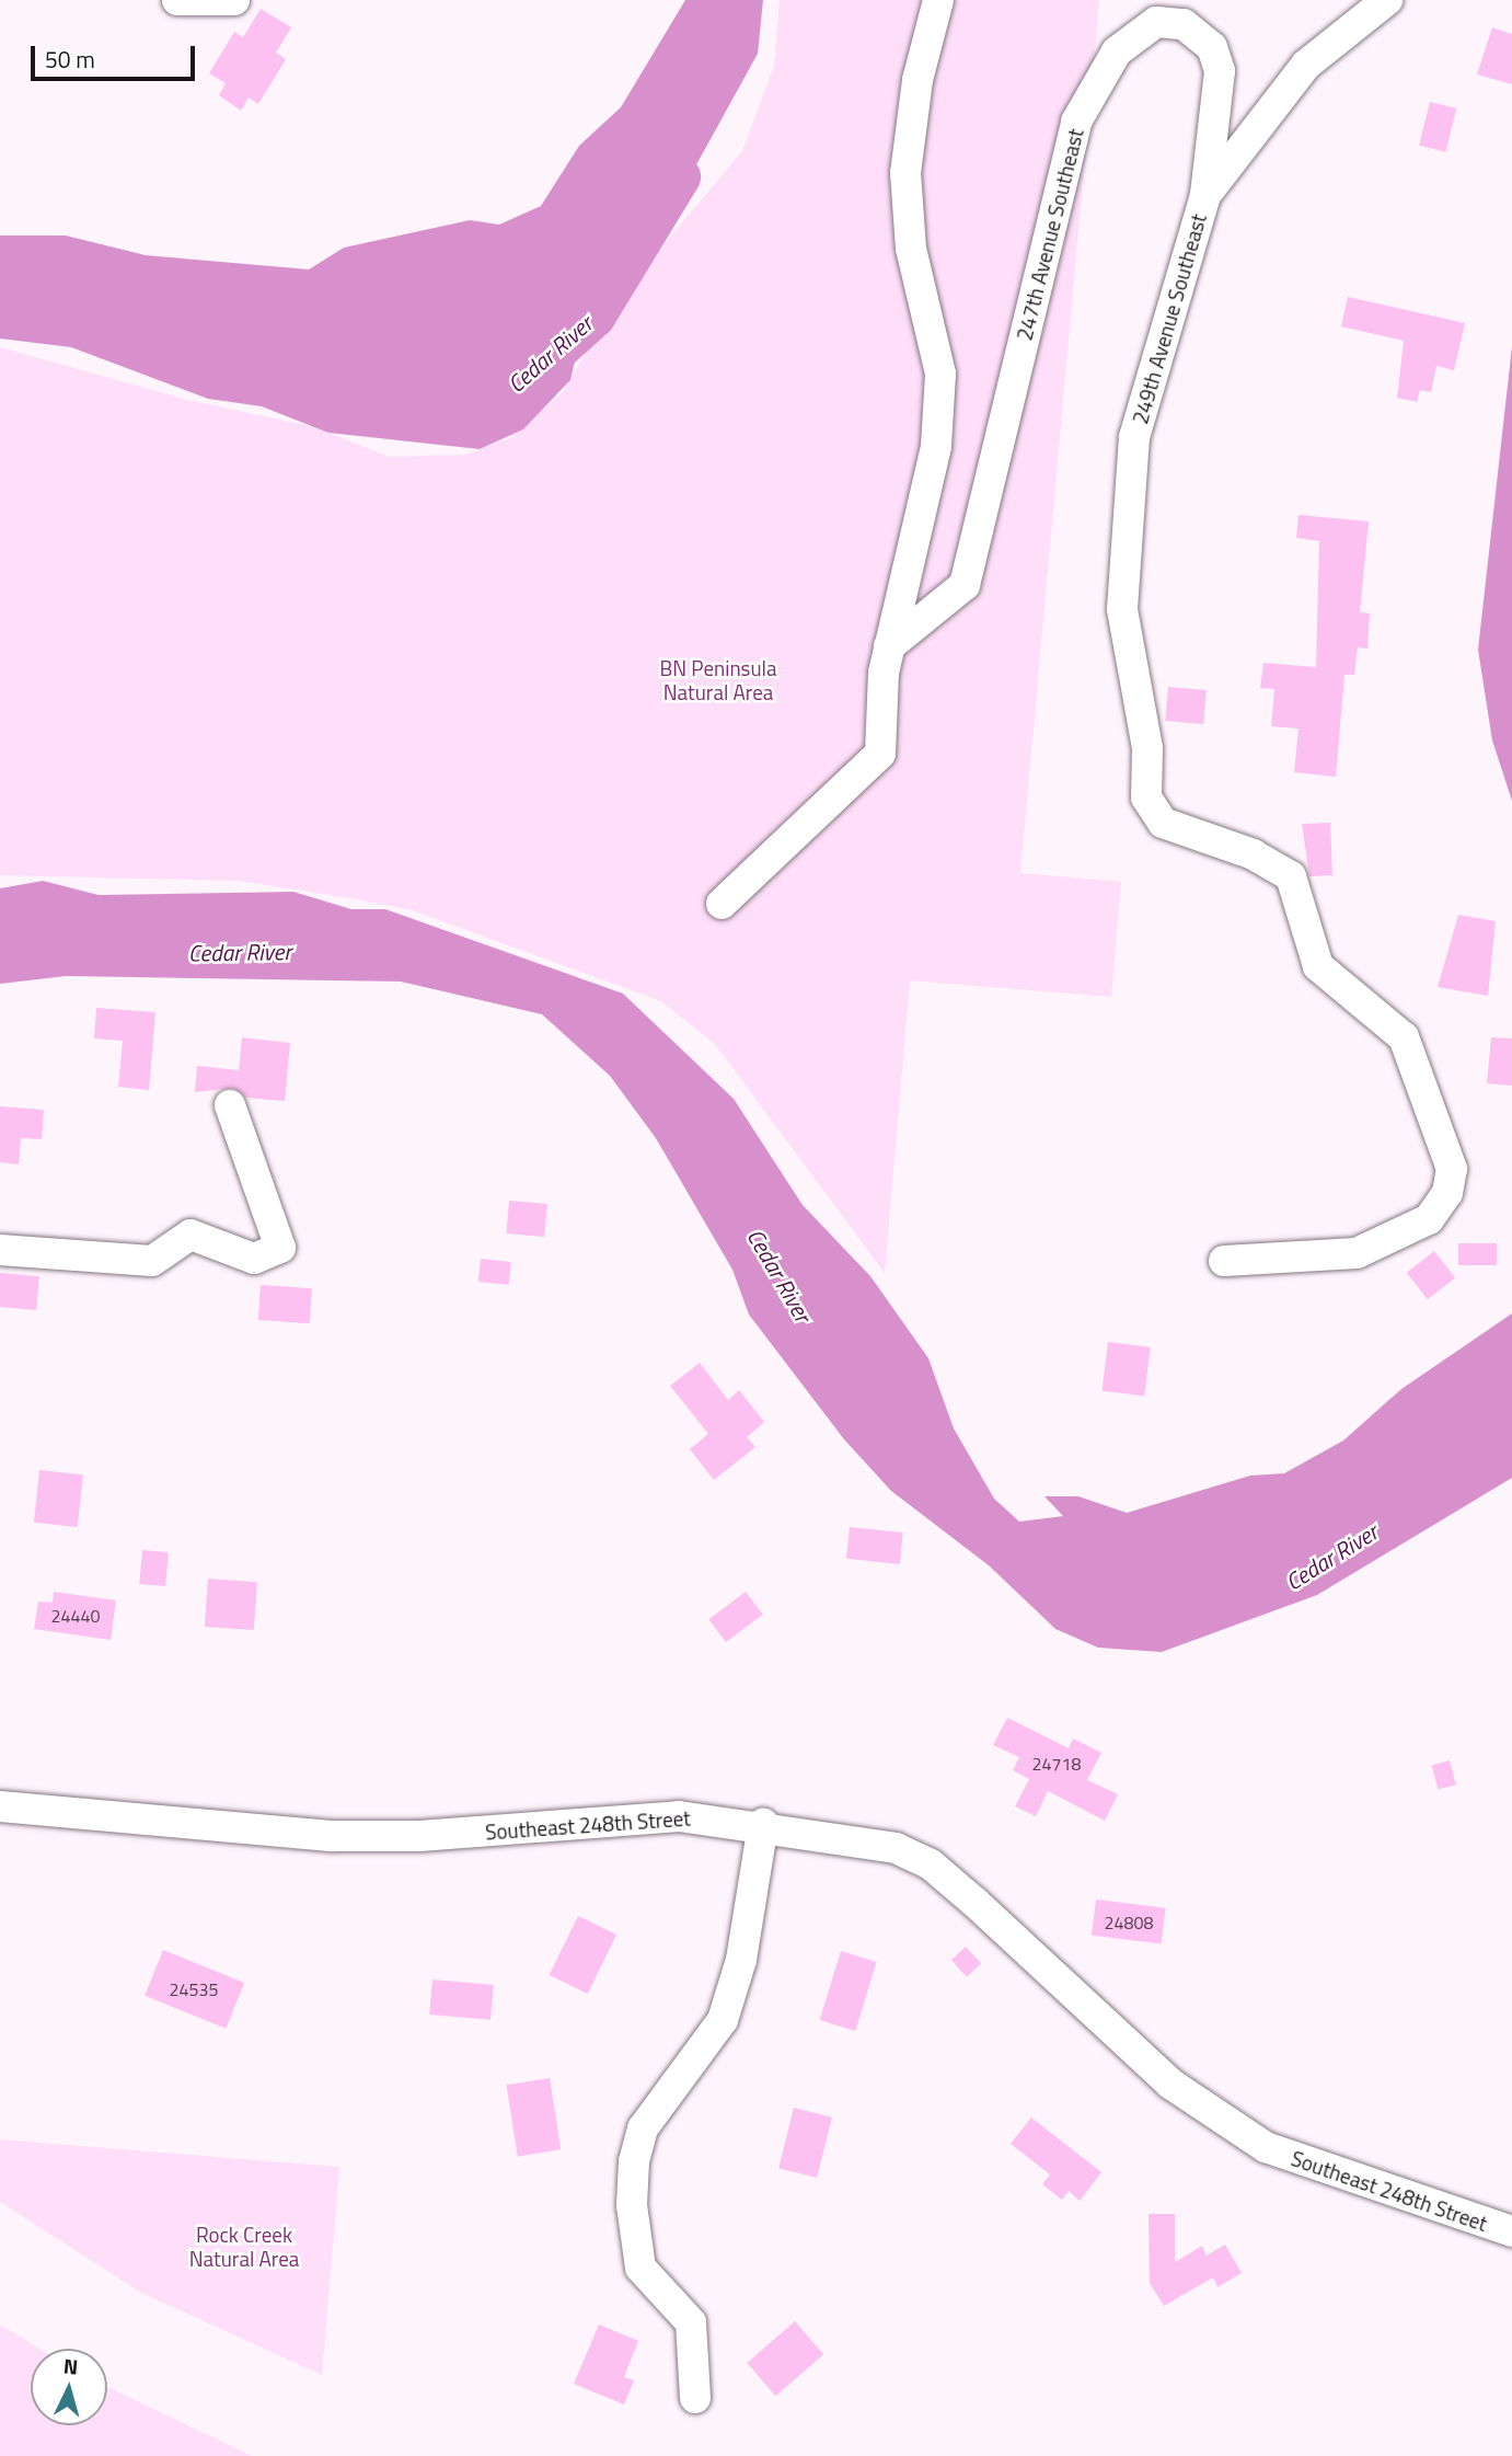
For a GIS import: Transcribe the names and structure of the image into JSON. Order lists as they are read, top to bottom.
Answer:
{
  "streets": {
    "street": ["247th Avenue Southeast", "249th Avenue Southeast", "Southeast 248th Street"]
  },
  "crossings": [
    ["247th Avenue Southeast", "249th Avenue Southeast"]
  ],
  "water": ["Cedar River"],
  "parks": ["BN Peninsula Natural Area", "Rock Creek Natural Area"],
  "house_numbers": [
    "24440",
    "24718",
    "24808",
    "24535"
  ],
  "scale_bar": "50 m",
  "north": "top"
}
